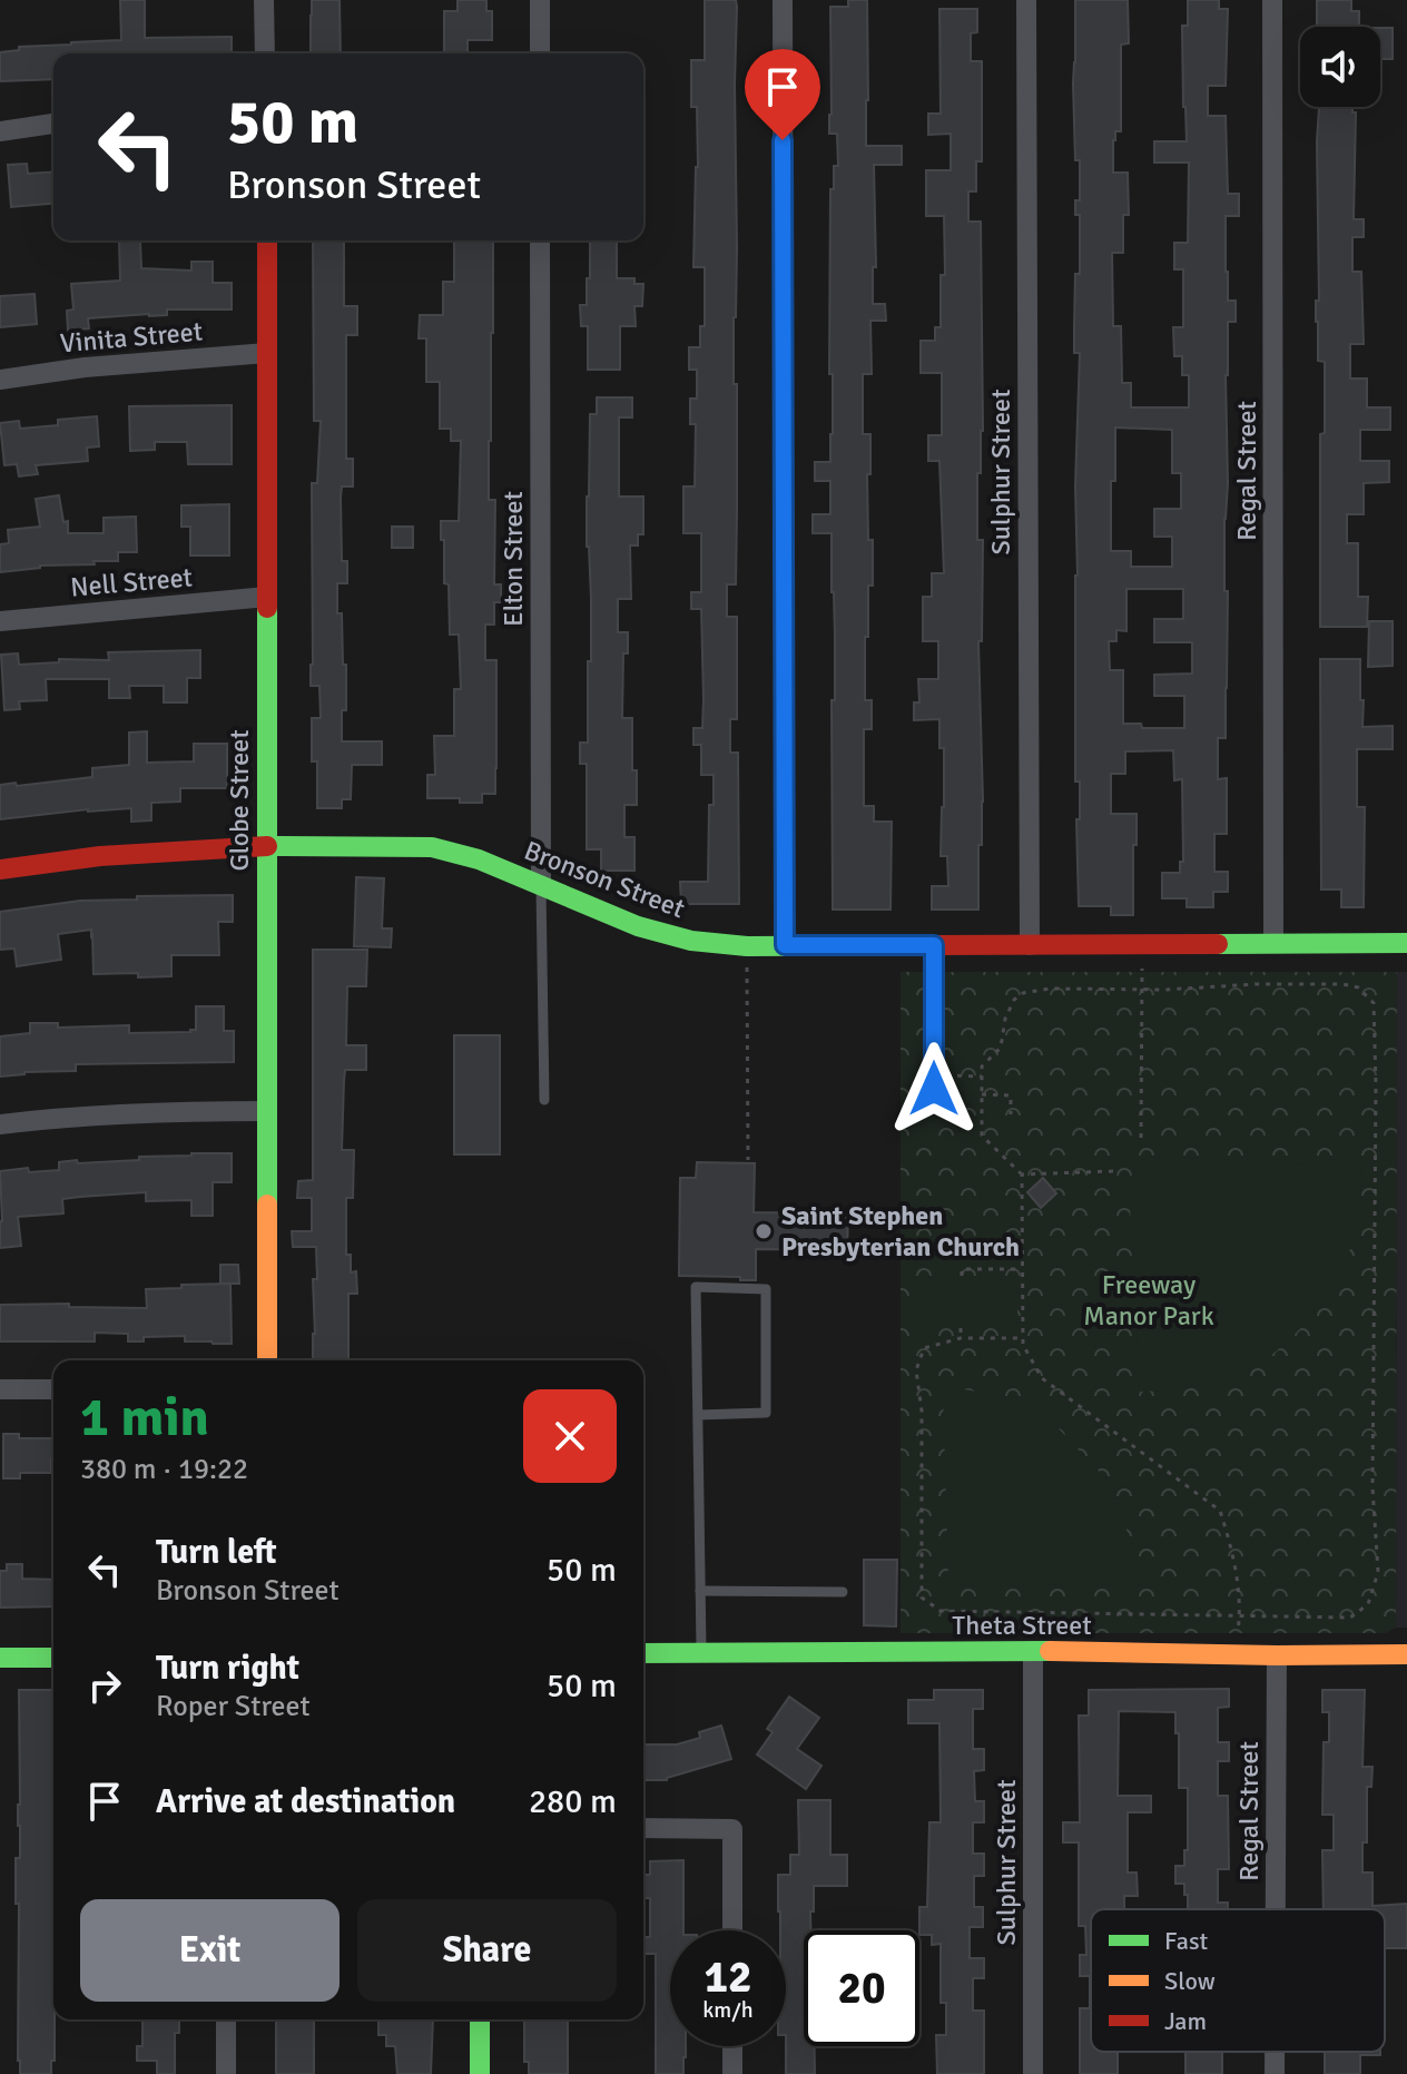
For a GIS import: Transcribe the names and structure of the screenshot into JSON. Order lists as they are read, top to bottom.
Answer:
{
  "streets": {
    "street": [
      "Vinita Street",
      "Regal Street",
      "Sulphur Street",
      "Elton Street",
      "Nell Street",
      "Globe Street",
      "Bronson Street",
      "Theta Street"
    ]
  },
  "crossings": [
    ["Vinita Street", "Globe Street"],
    ["Regal Street", "Bronson Street"],
    ["Regal Street", "Theta Street"],
    ["Sulphur Street", "Bronson Street"],
    ["Sulphur Street", "Theta Street"],
    ["Elton Street", "Bronson Street"],
    ["Nell Street", "Globe Street"],
    ["Globe Street", "Bronson Street"]
  ],
  "parks": ["Freeway Manor Park"],
  "places": ["Saint Stephen Presbyterian Church"],
  "legend": ["Fast", "Slow", "Jam"],
  "page": {
    "turn": ["50 m", "Bronson Street"],
    "heading": ["1 min", "380 m · 19:22"],
    "list": [
      {
        "name": "Turn left",
        "note": "Bronson Street",
        "value": "50 m"
      },
      {
        "name": "Turn right",
        "note": "Roper Street",
        "value": "50 m"
      },
      {
        "name": "Arrive at destination",
        "value": "280 m"
      }
    ],
    "buttons": ["Exit", "Share"],
    "speed": "12 km/h",
    "limit": "20"
  }
}
